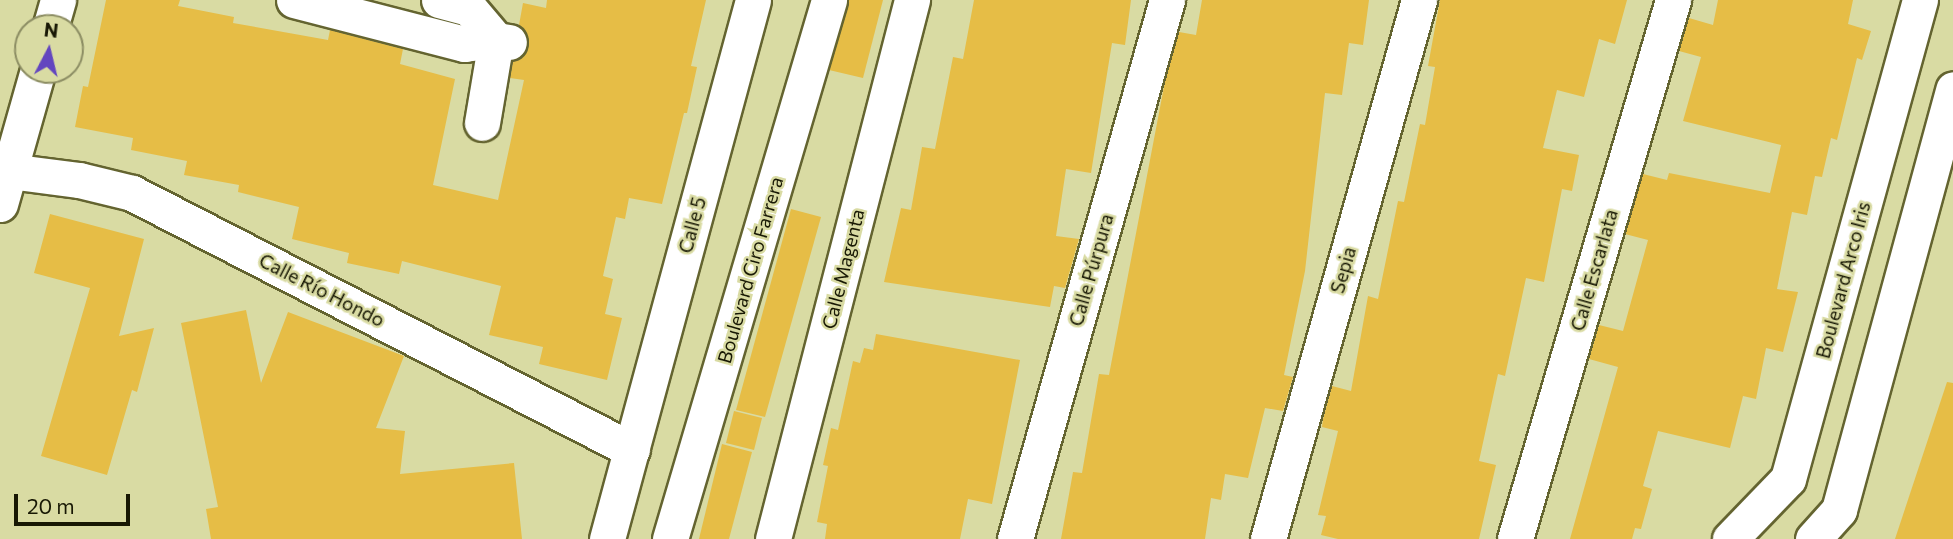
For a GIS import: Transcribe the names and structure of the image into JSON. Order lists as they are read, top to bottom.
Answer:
{
  "streets": {
    "street": [
      "Calle 5",
      "Calle Magenta",
      "Boulevard Ciro Farrera",
      "Calle Púrpura",
      "Sepia",
      "Calle Escarlata",
      "Boulevard Arco Iris",
      "Calle Río Hondo"
    ]
  },
  "crossings": [
    ["Calle 5", "Calle Río Hondo"]
  ],
  "scale_bar": "20 m",
  "north": "top"
}
